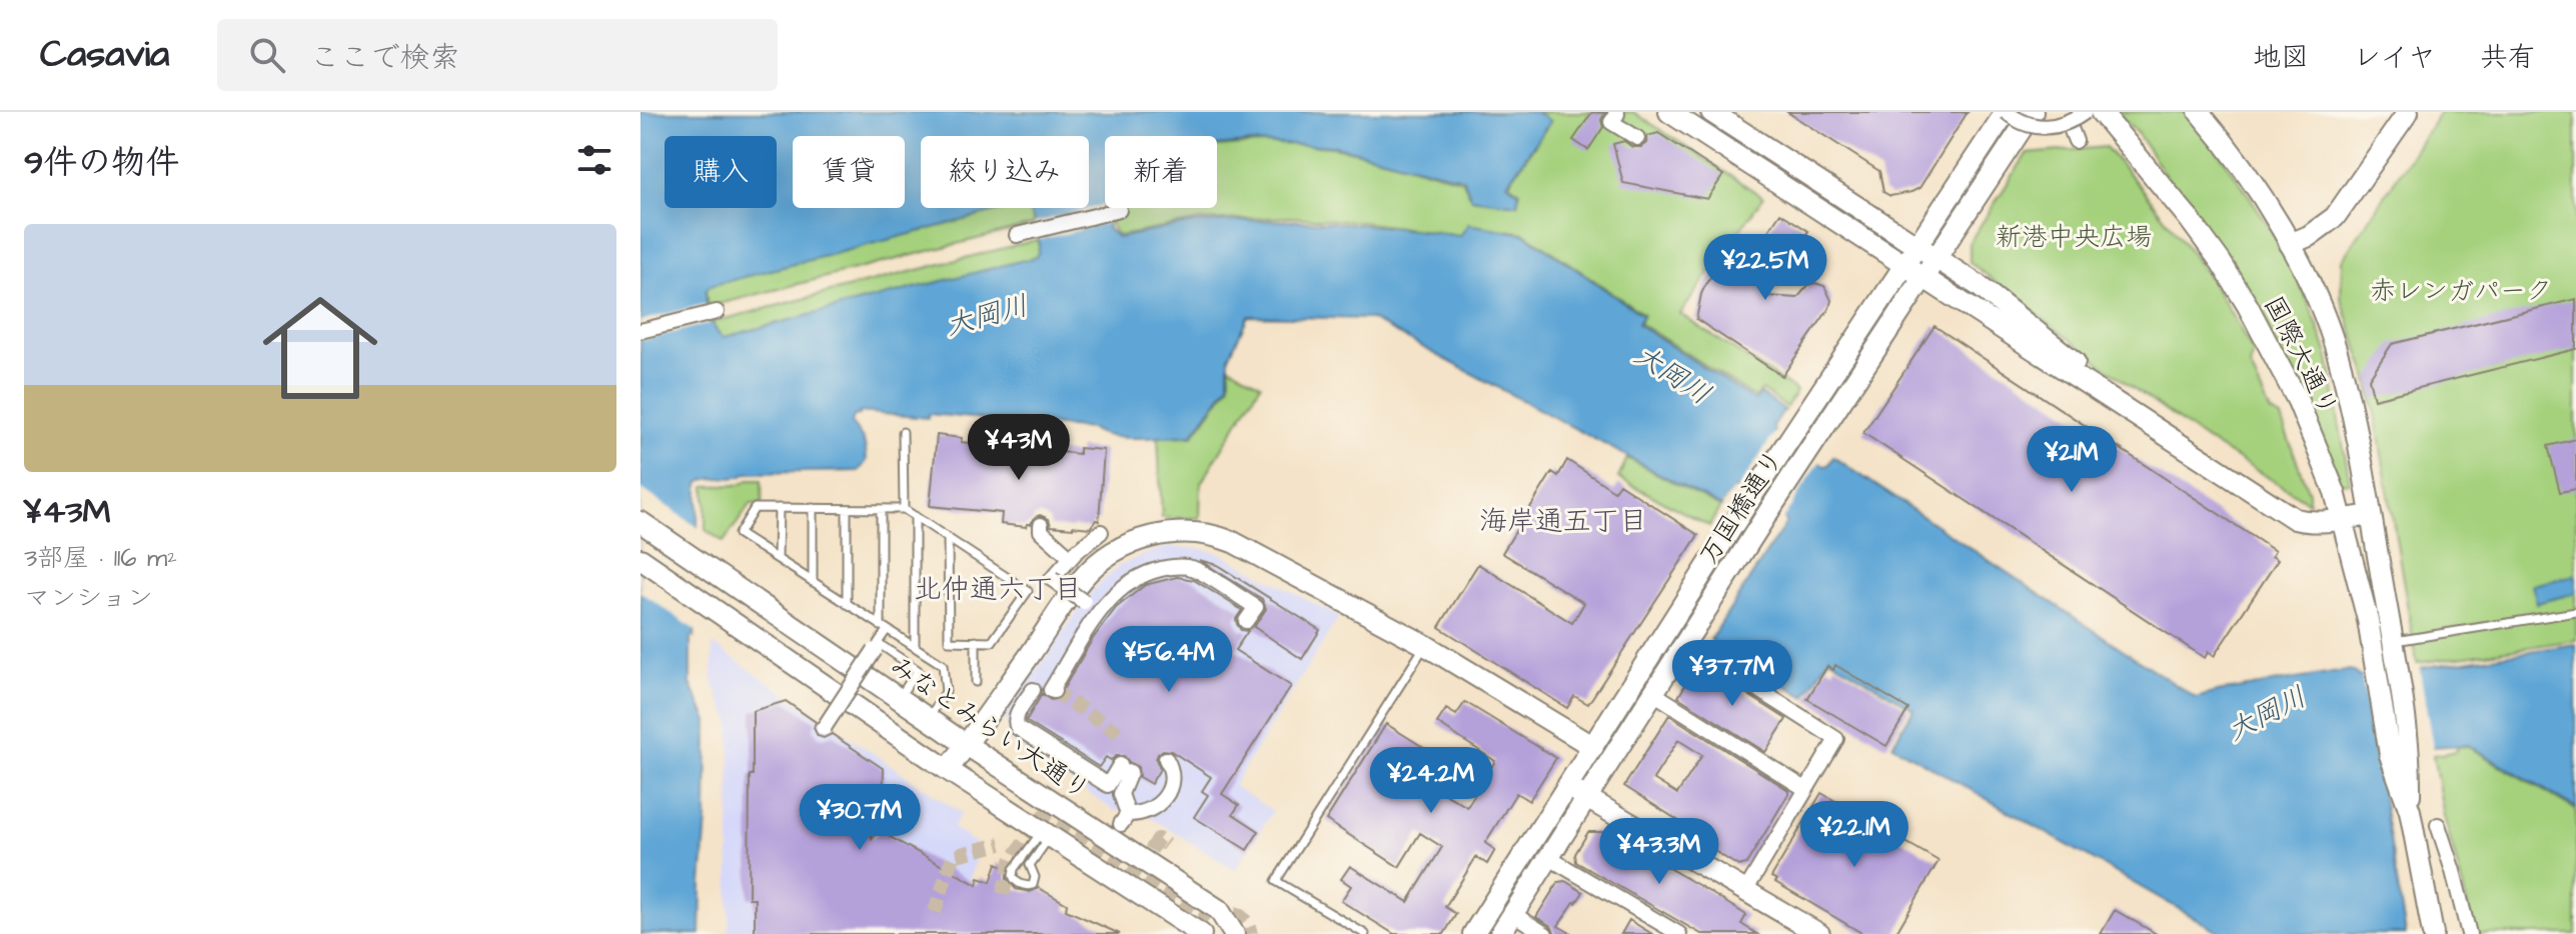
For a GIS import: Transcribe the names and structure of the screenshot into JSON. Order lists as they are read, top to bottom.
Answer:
{
  "streets": {
    "street": ["国際大通り", "万国橋通り", "みなとみらい大通り"]
  },
  "districts": ["海岸通五丁目", "北仲通六丁目"],
  "water": ["大岡川"],
  "parks": ["新港中央広場", "赤レンガパーク"],
  "page": {
    "header": "Casavia",
    "search": "ここで検索",
    "nav": ["地図", "レイヤ", "共有"],
    "heading": "9件の物件",
    "chip": [
      "購入",
      "賃貸",
      "絞り込み",
      "新着"
    ],
    "list": [
      {
        "name": "¥43M",
        "note": "3部屋 · 116 m² · マンション"
      }
    ],
    "price": [
      "¥22.5M",
      "¥43M",
      "¥21M",
      "¥56.4M",
      "¥37.7M",
      "¥24.2M",
      "¥30.7M",
      "¥22.1M",
      "¥43.3M"
    ]
  }
}
